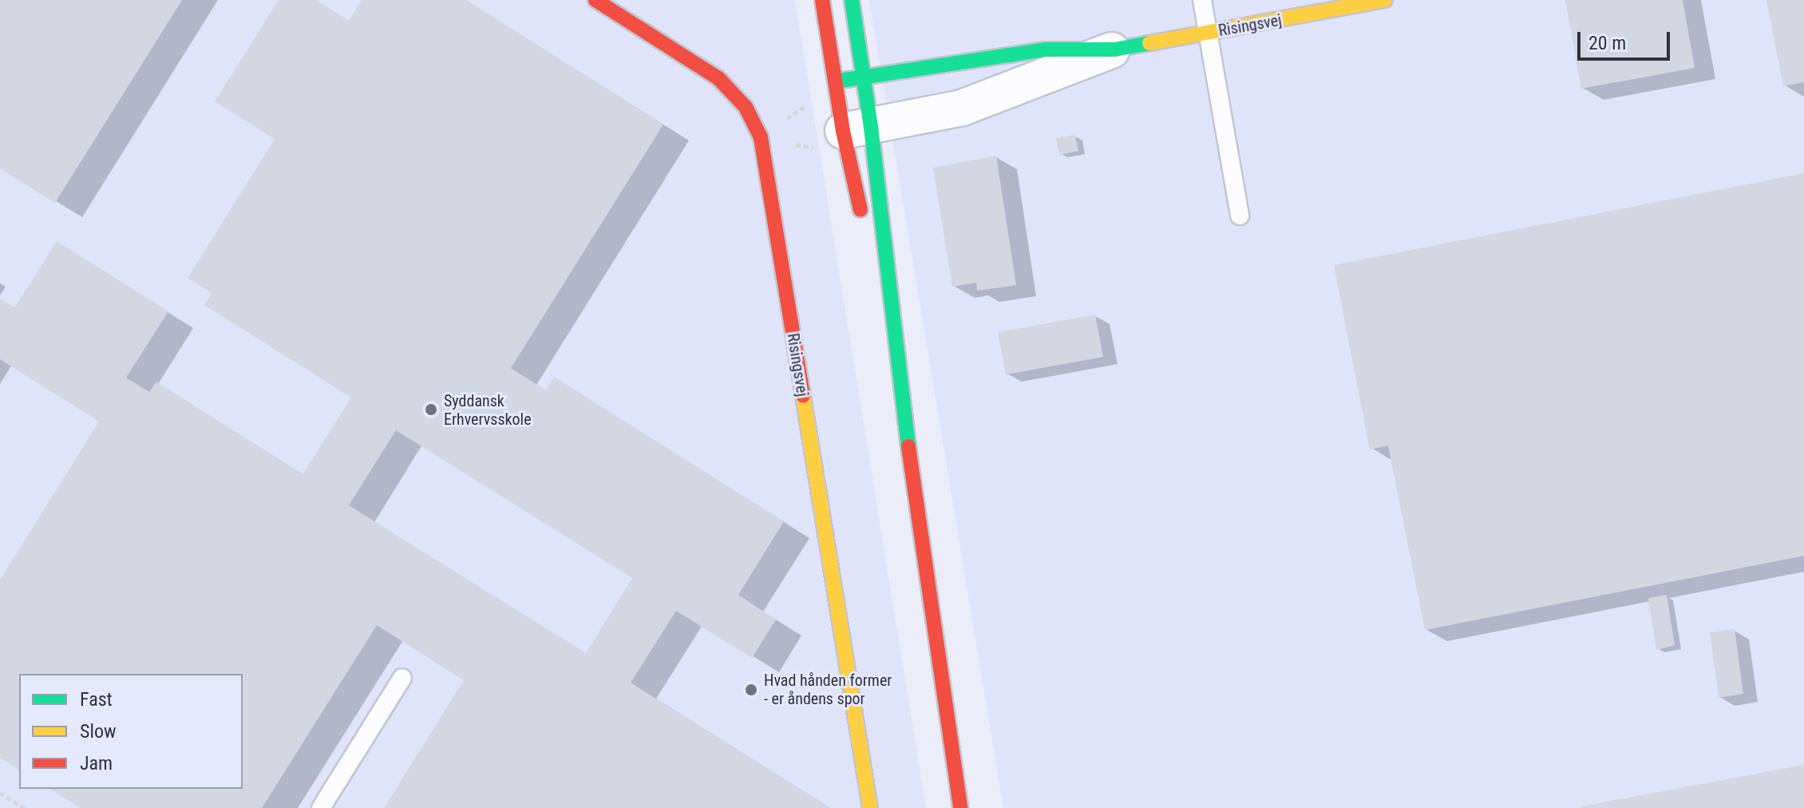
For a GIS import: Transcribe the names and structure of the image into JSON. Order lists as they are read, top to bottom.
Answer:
{
  "streets": {
    "street": ["Risingsvej"]
  },
  "places": ["Syddansk Erhvervsskole", "Hvad hånden former - er åndens spor"],
  "legend": ["Fast", "Slow", "Jam"],
  "scale_bar": "20 m"
}
